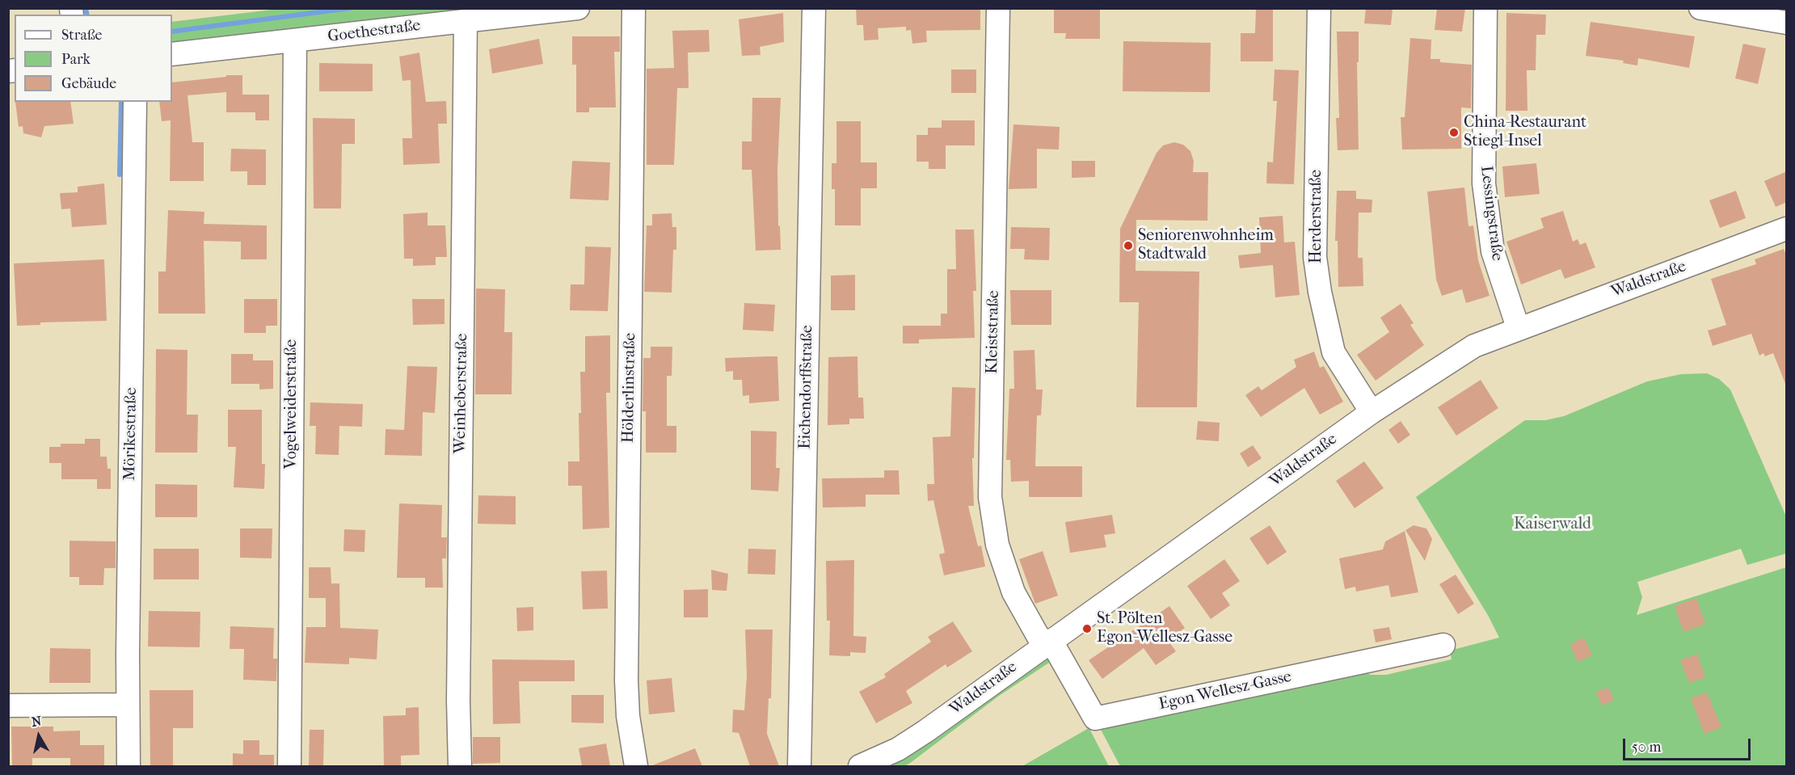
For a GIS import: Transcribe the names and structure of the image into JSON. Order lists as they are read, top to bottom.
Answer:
{
  "streets": {
    "street": [
      "Goethestraße",
      "Lessingstraße",
      "Herderstraße",
      "Waldstraße",
      "Kleiststraße",
      "Eichendorffstraße",
      "Hölderlinstraße",
      "Weinheberstraße",
      "Vogelweiderstraße",
      "Mörikestraße",
      "Egon Wellesz-Gasse"
    ]
  },
  "crossings": [
    ["Goethestraße", "Weinheberstraße"],
    ["Goethestraße", "Vogelweiderstraße"],
    ["Lessingstraße", "Waldstraße"],
    ["Herderstraße", "Waldstraße"],
    ["Waldstraße", "Kleiststraße"],
    ["Waldstraße", "Egon Wellesz-Gasse"],
    ["Kleiststraße", "Egon Wellesz-Gasse"]
  ],
  "parks": ["Kaiserwald"],
  "places": ["China-Restaurant Stiegl-Insel", "Seniorenwohnheim Stadtwald", "St. Pölten Egon-Wellesz-Gasse"],
  "legend": ["Straße", "Park", "Gebäude"],
  "scale_bar": "50 m",
  "north": "top"
}
